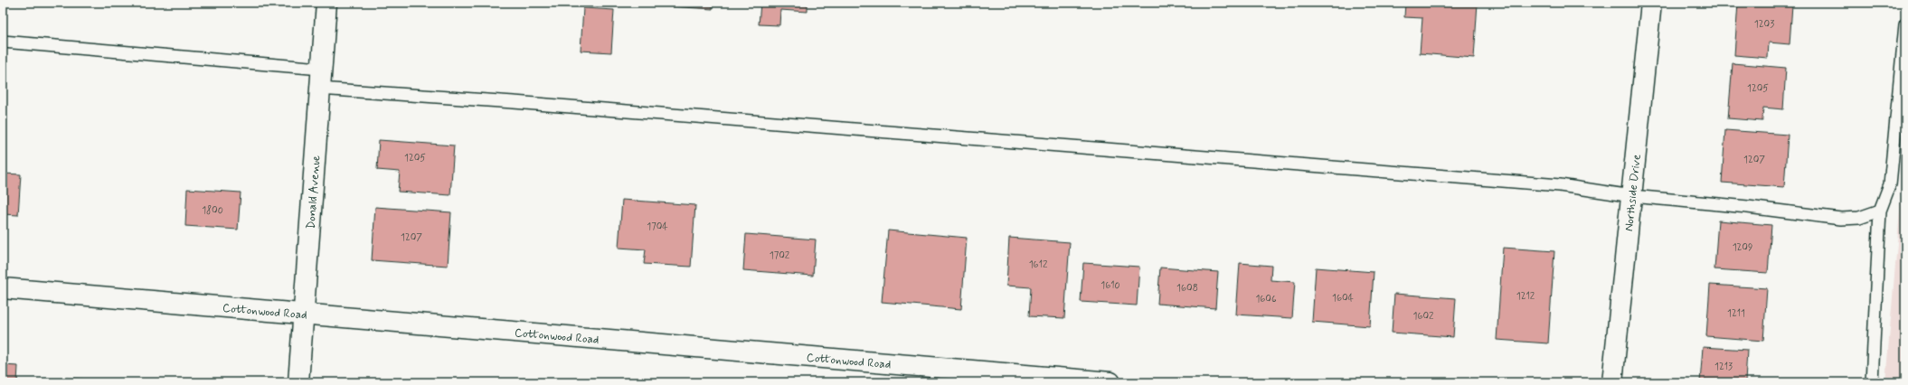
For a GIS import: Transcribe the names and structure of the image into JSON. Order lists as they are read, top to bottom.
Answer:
{
  "streets": {
    "street": ["Donald Avenue", "Northside Drive", "Cottonwood Road"]
  },
  "crossings": [
    ["Donald Avenue", "Cottonwood Road"]
  ],
  "house_numbers": [
    "1203",
    "1205",
    "1205",
    "1207",
    "1800",
    "1704",
    "1207",
    "1209",
    "1702",
    "1612",
    "1610",
    "1608",
    "1212",
    "1604",
    "1606",
    "1211",
    "1602",
    "1213"
  ]
}
